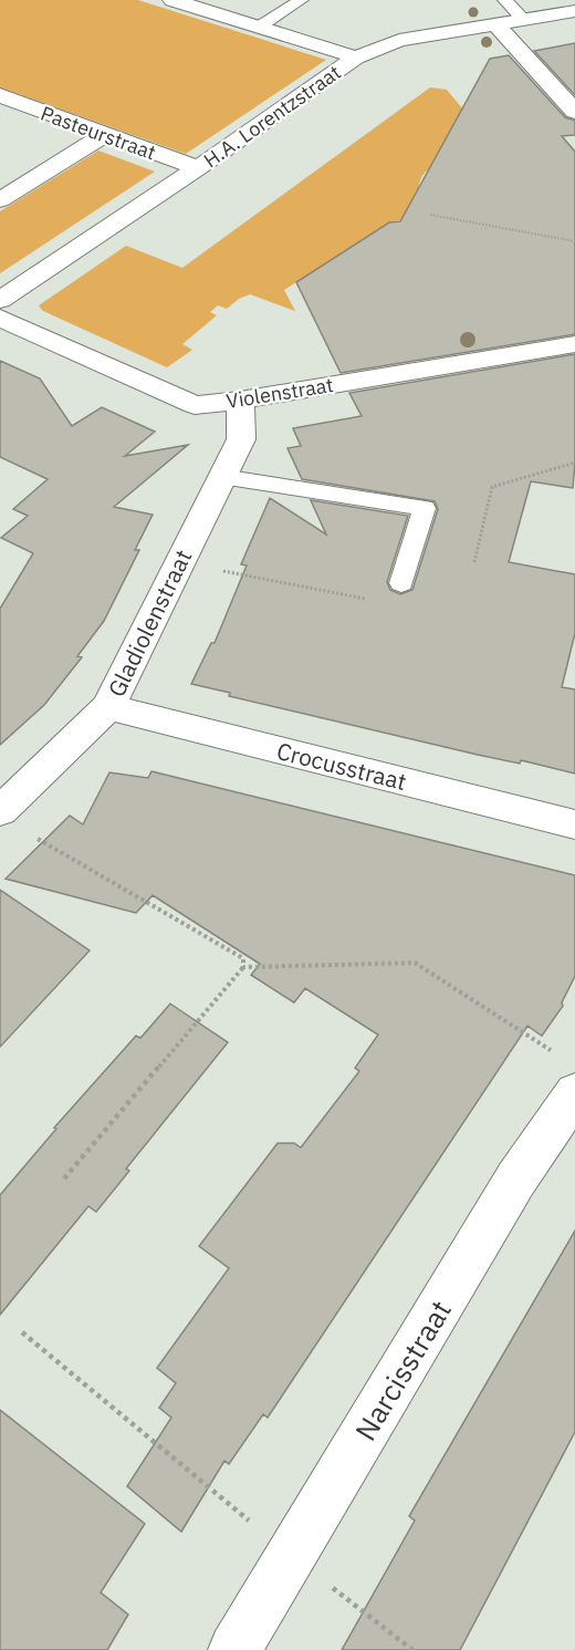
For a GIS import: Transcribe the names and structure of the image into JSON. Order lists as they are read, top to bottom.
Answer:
{
  "streets": {
    "street": [
      "H.A. Lorentzstraat",
      "Pasteurstraat",
      "Violenstraat",
      "Gladiolenstraat",
      "Crocusstraat",
      "Narcisstraat"
    ]
  },
  "crossings": [
    ["H.A. Lorentzstraat", "Pasteurstraat"],
    ["Violenstraat", "Gladiolenstraat"],
    ["Gladiolenstraat", "Crocusstraat"]
  ]
}
